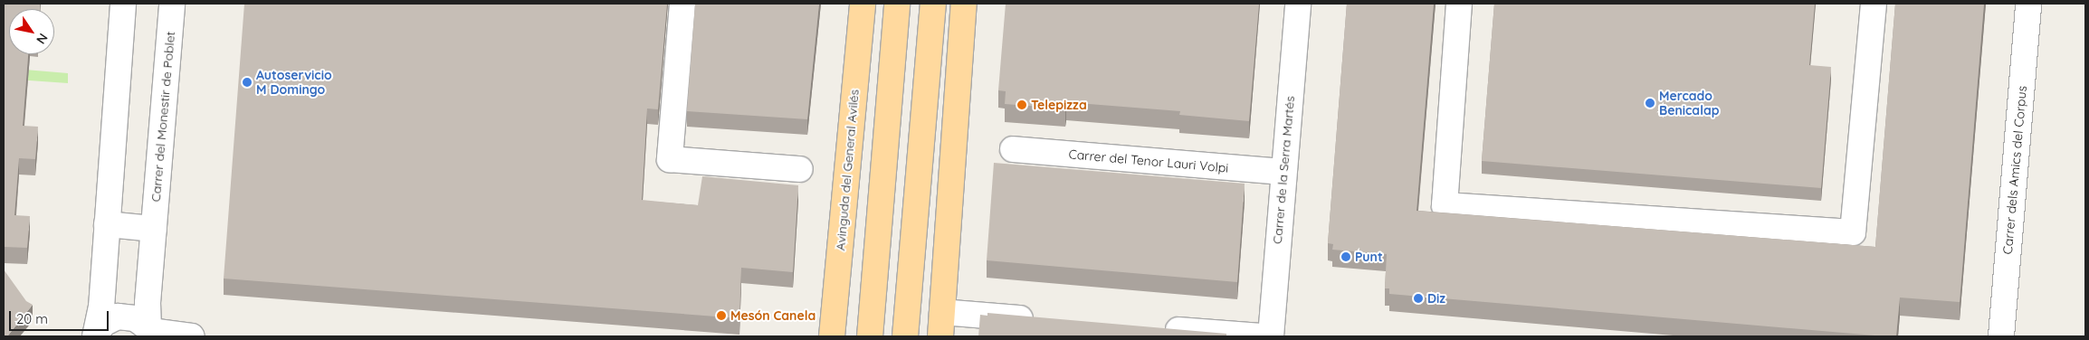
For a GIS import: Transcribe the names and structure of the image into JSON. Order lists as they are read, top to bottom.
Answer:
{
  "streets": {
    "main road": ["Avinguda del General Avilés"],
    "street": [
      "Carrer del Monestir de Poblet",
      "Carrer del Tenor Lauri Volpi",
      "Carrer de la Serra Martés",
      "Carrer dels Amics del Corpus"
    ]
  },
  "crossings": [
    ["Carrer del Tenor Lauri Volpi", "Carrer de la Serra Martés"]
  ],
  "places": [
    "Autoservicio M Domingo",
    "Mercado Benicalap",
    "Telepizza",
    "Punt",
    "Diz",
    "Mesón Canela"
  ],
  "scale_bar": "20 m",
  "north": "bottom right"
}
